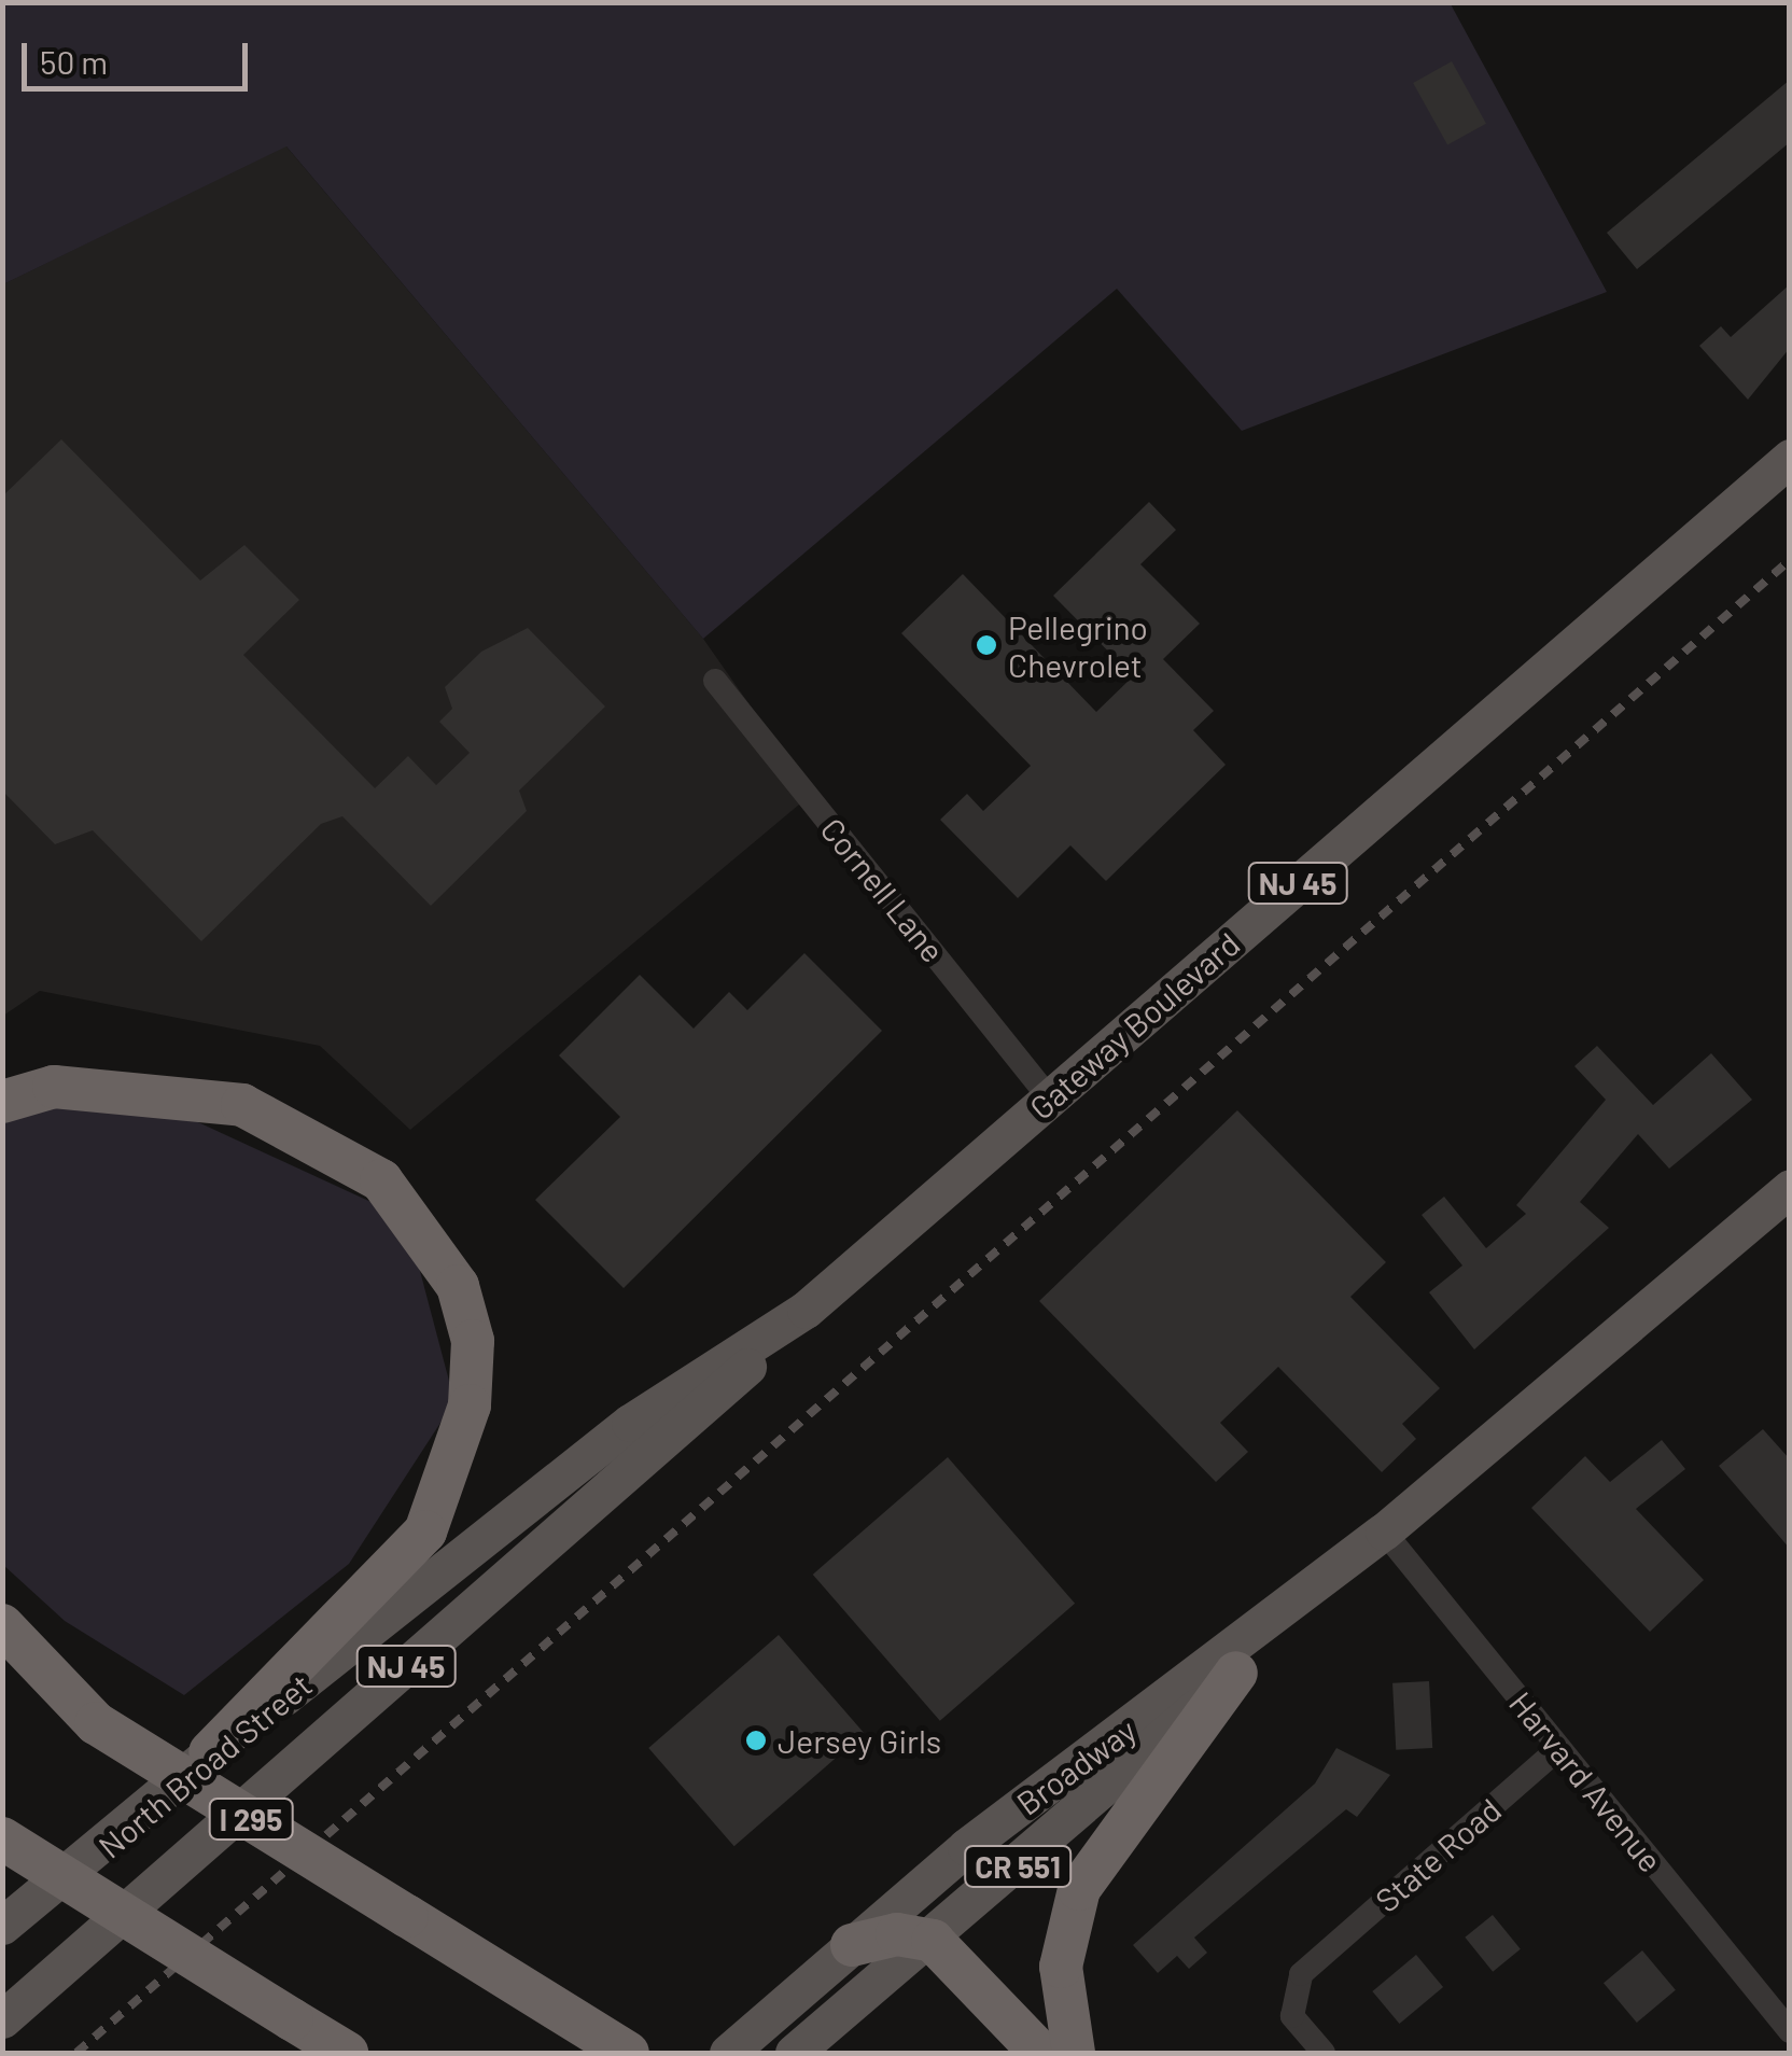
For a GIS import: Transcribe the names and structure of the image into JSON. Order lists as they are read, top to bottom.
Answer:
{
  "streets": {
    "highway": ["I 295"],
    "main road": [
      "NJ 45",
      "Gateway Boulevard",
      "North Broad Street",
      "Broadway",
      "CR 551"
    ],
    "street": ["Cornell Lane", "Harvard Avenue", "State Road"]
  },
  "crossings": [
    ["NJ 45", "Gateway Boulevard"],
    ["Cornell Lane", "Gateway Boulevard"],
    ["Gateway Boulevard", "North Broad Street"],
    ["Broadway", "Harvard Avenue"],
    ["Harvard Avenue", "State Road"]
  ],
  "places": ["Pellegrino Chevrolet", "Jersey Girls"],
  "scale_bar": "50 m"
}
